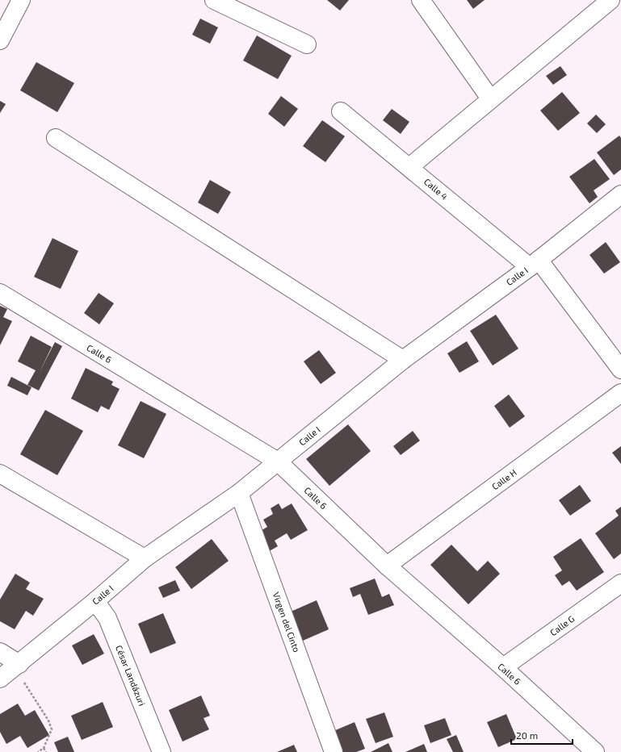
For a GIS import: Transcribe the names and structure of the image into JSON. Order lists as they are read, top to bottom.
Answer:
{
  "streets": {
    "street": [
      "Calle 4",
      "Calle I",
      "Calle 6",
      "Calle H",
      "Virgen del Cinto",
      "Calle G",
      "César Landázuri"
    ]
  },
  "crossings": [
    ["Calle 4", "Calle I"],
    ["Calle I", "Calle 6"],
    ["Calle I", "Virgen del Cinto"],
    ["Calle I", "César Landázuri"],
    ["Calle 6", "Calle H"],
    ["Calle 6", "Calle G"]
  ],
  "scale_bar": "20 m"
}
